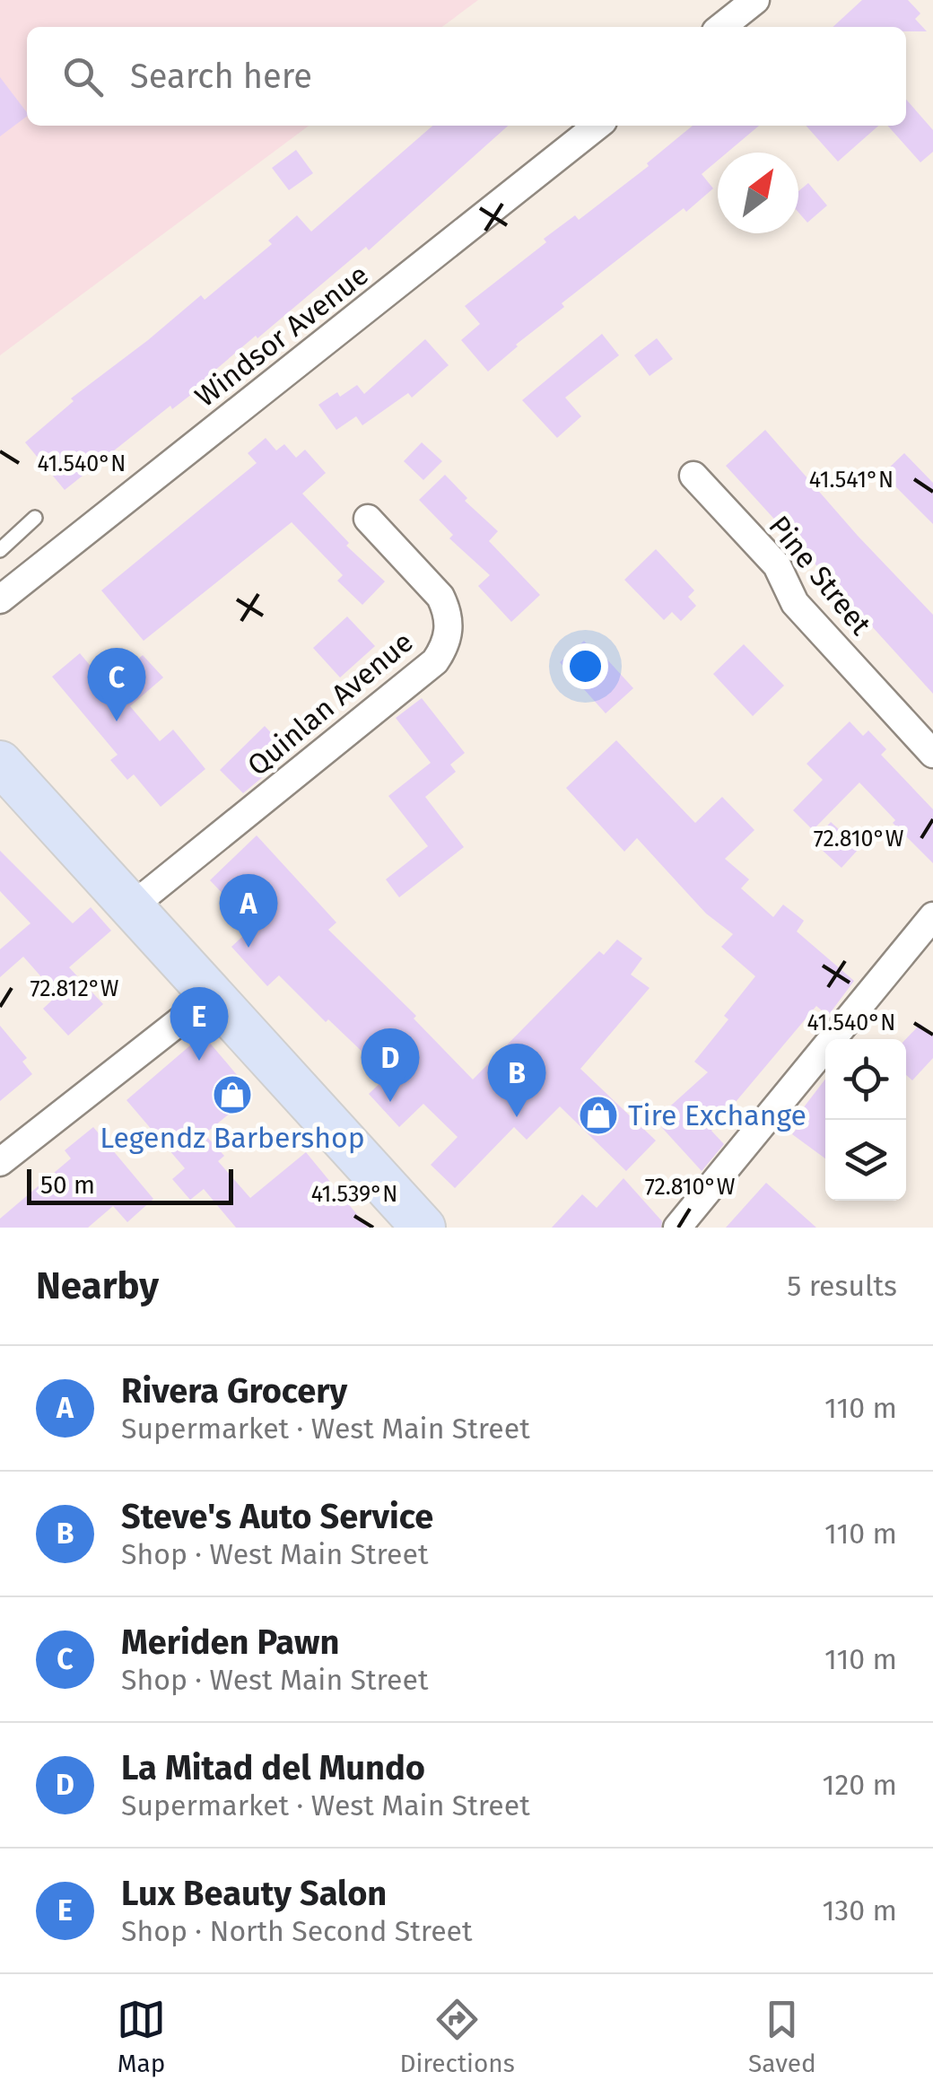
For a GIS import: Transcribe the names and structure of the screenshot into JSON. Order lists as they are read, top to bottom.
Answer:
{
  "streets": {
    "street": ["Windsor Avenue", "Pine Street", "Quinlan Avenue"]
  },
  "places": {
    "shop": ["Legendz Barbershop", "Tire Exchange"]
  },
  "scale_bar": "50 m",
  "north": "top right",
  "page": {
    "search": "Search here",
    "pins": [
      "C",
      "A",
      "E",
      "D",
      "B"
    ],
    "scale": "50 m",
    "heading": ["Nearby", "5 results"],
    "list": [
      {
        "mark": "A",
        "name": "Rivera Grocery",
        "note": "Supermarket · West Main Street",
        "value": "110 m"
      },
      {
        "mark": "B",
        "name": "Steve's Auto Service",
        "note": "Shop · West Main Street",
        "value": "110 m"
      },
      {
        "mark": "C",
        "name": "Meriden Pawn",
        "note": "Shop · West Main Street",
        "value": "110 m"
      },
      {
        "mark": "D",
        "name": "La Mitad del Mundo",
        "note": "Supermarket · West Main Street",
        "value": "120 m"
      },
      {
        "mark": "E",
        "name": "Lux Beauty Salon",
        "note": "Shop · North Second Street",
        "value": "130 m"
      }
    ],
    "nav": ["Map", "Directions", "Saved"]
  },
  "coordinates": [
    "41.540°N",
    "41.541°N",
    "72.810°W",
    "72.812°W",
    "41.539°N"
  ]
}
